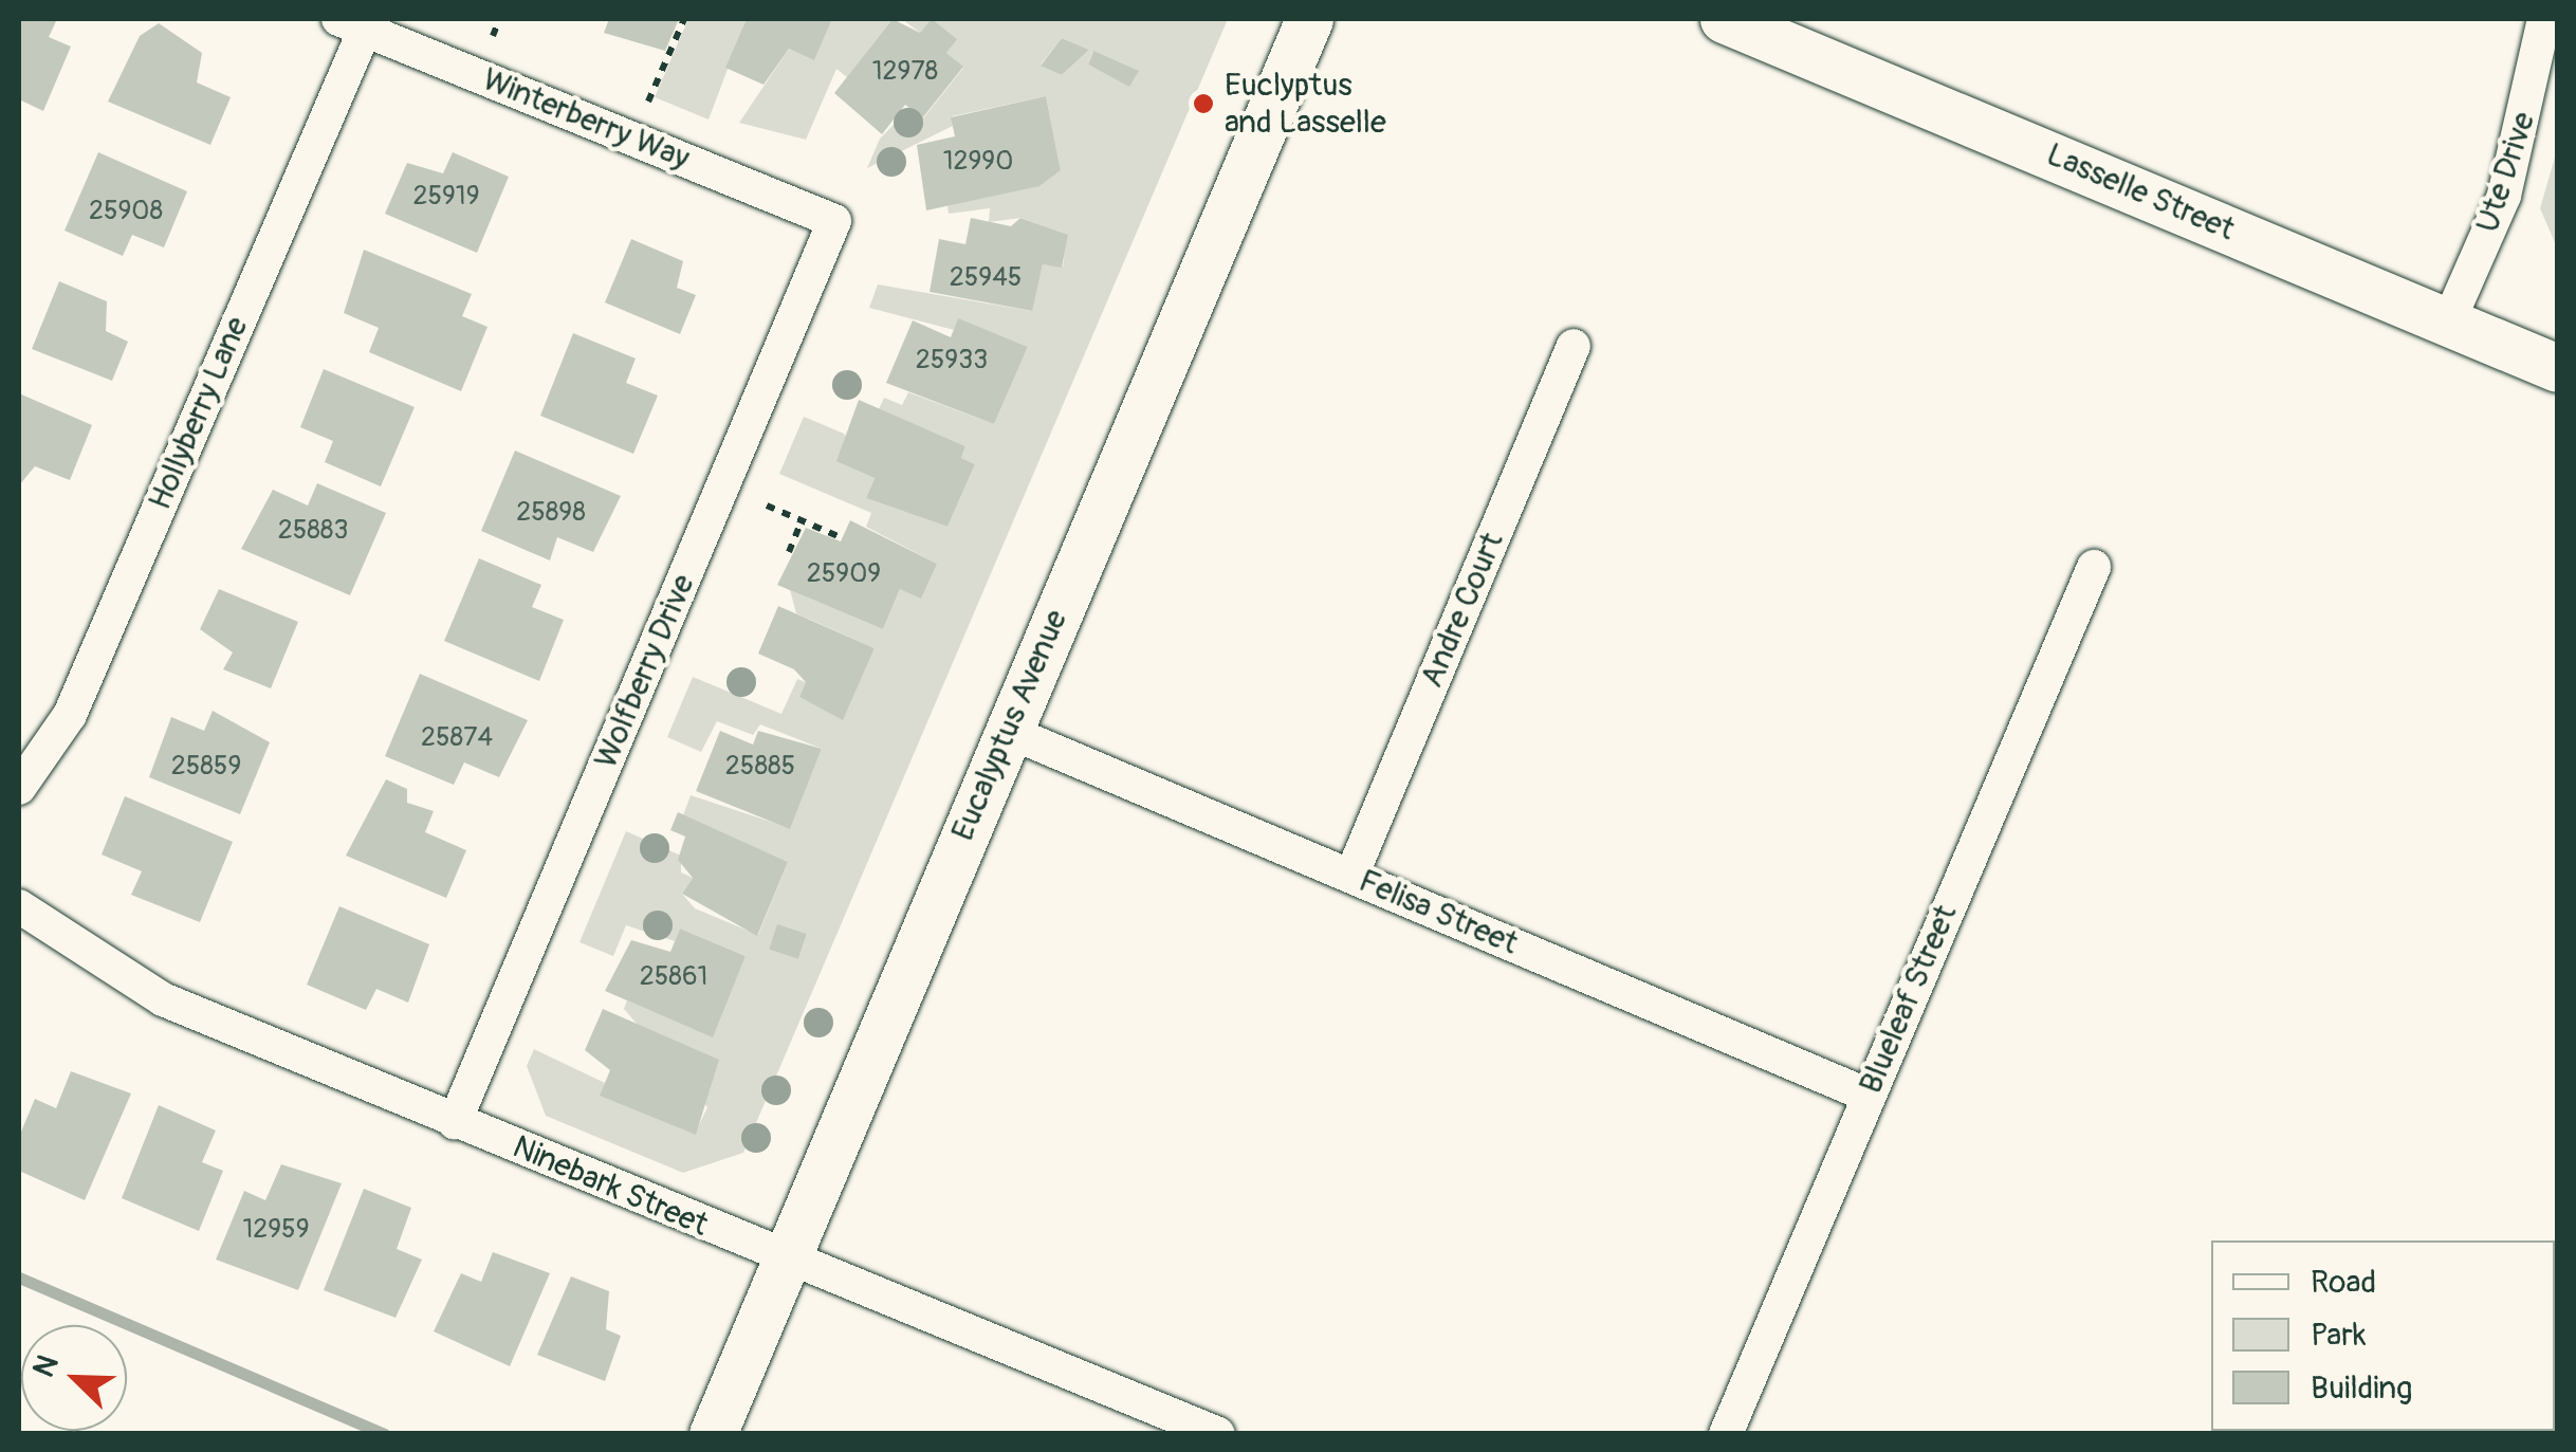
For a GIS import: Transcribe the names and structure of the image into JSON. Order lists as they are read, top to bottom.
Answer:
{
  "streets": {
    "main road": ["Lasselle Street", "Eucalyptus Avenue"],
    "street": [
      "Winterberry Way",
      "Ute Drive",
      "Hollyberry Lane",
      "Andre Court",
      "Wolfberry Drive",
      "Felisa Street",
      "Blueleaf Street",
      "Ninebark Street"
    ]
  },
  "crossings": [
    ["Winterberry Way", "Hollyberry Lane"],
    ["Winterberry Way", "Wolfberry Drive"],
    ["Ute Drive", "Lasselle Street"],
    ["Andre Court", "Felisa Street"],
    ["Wolfberry Drive", "Ninebark Street"],
    ["Eucalyptus Avenue", "Felisa Street"],
    ["Eucalyptus Avenue", "Ninebark Street"],
    ["Felisa Street", "Blueleaf Street"]
  ],
  "places": ["Euclyptus and Lasselle"],
  "house_numbers": [
    "12978",
    "12990",
    "25919",
    "25908",
    "25945",
    "25933",
    "25898",
    "25883",
    "25909",
    "25874",
    "25859",
    "25885",
    "25861",
    "12959"
  ],
  "legend": ["Road", "Park", "Building"],
  "north": "top left"
}
